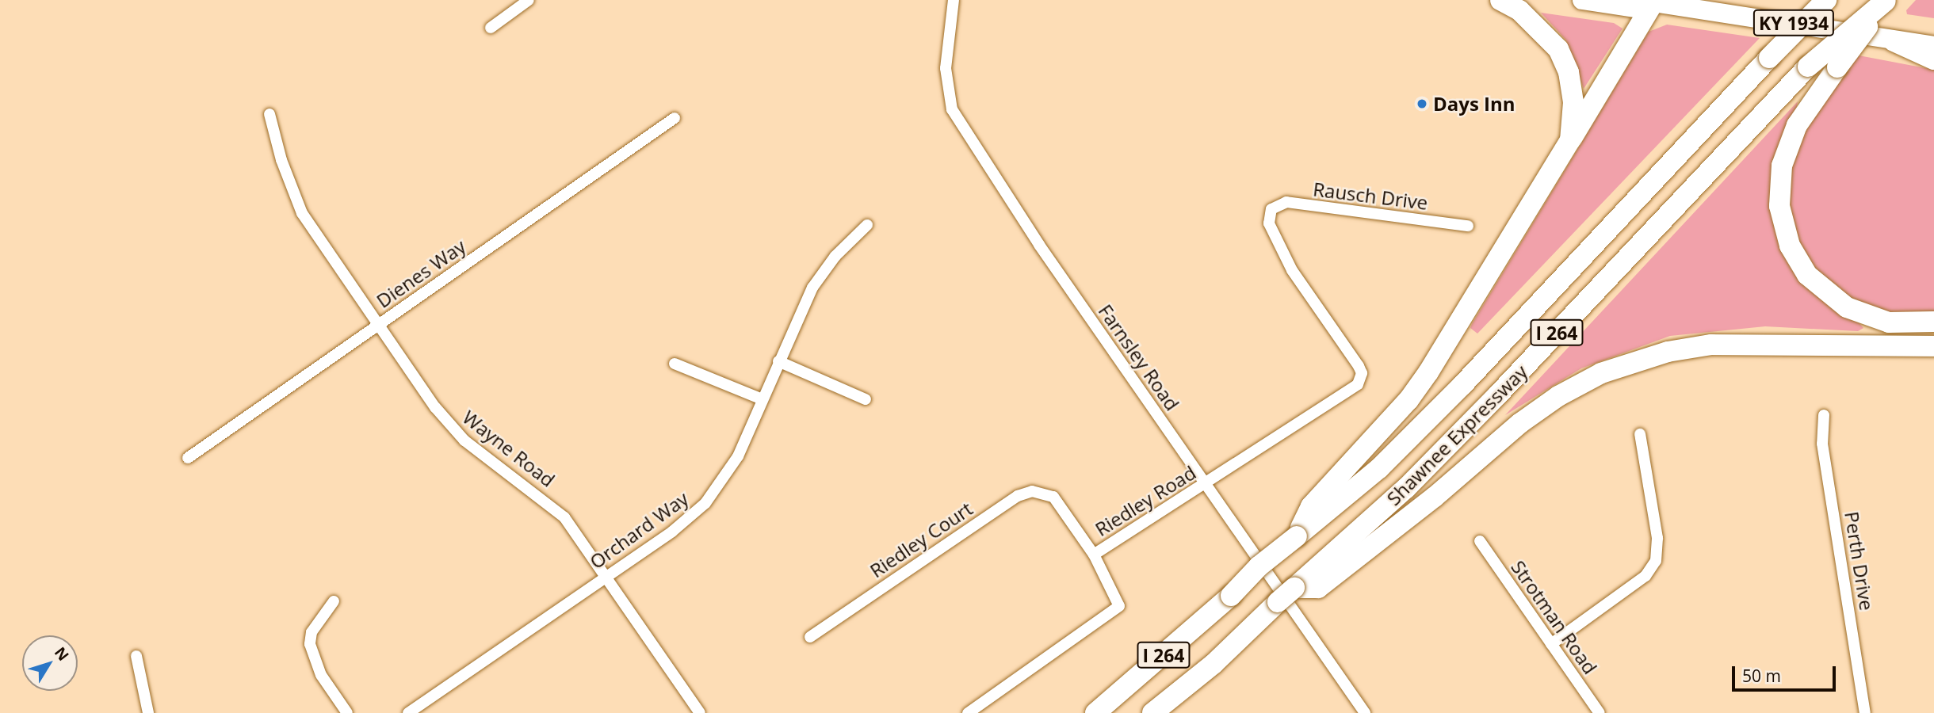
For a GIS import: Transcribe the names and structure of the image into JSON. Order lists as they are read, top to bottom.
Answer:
{
  "streets": {
    "highway": ["KY 1934", "I 264", "Shawnee Expressway"],
    "street": [
      "Rausch Drive",
      "Dienes Way",
      "Farnsley Road",
      "Wayne Road",
      "Riedley Road",
      "Orchard Way",
      "Riedley Court",
      "Perth Drive",
      "Strotman Road"
    ]
  },
  "crossings": [
    ["Rausch Drive", "Riedley Road"],
    ["Dienes Way", "Wayne Road"],
    ["Farnsley Road", "Riedley Road"],
    ["Wayne Road", "Orchard Way"],
    ["Riedley Road", "Riedley Court"]
  ],
  "places": ["Days Inn"],
  "scale_bar": "50 m",
  "north": "top right"
}
